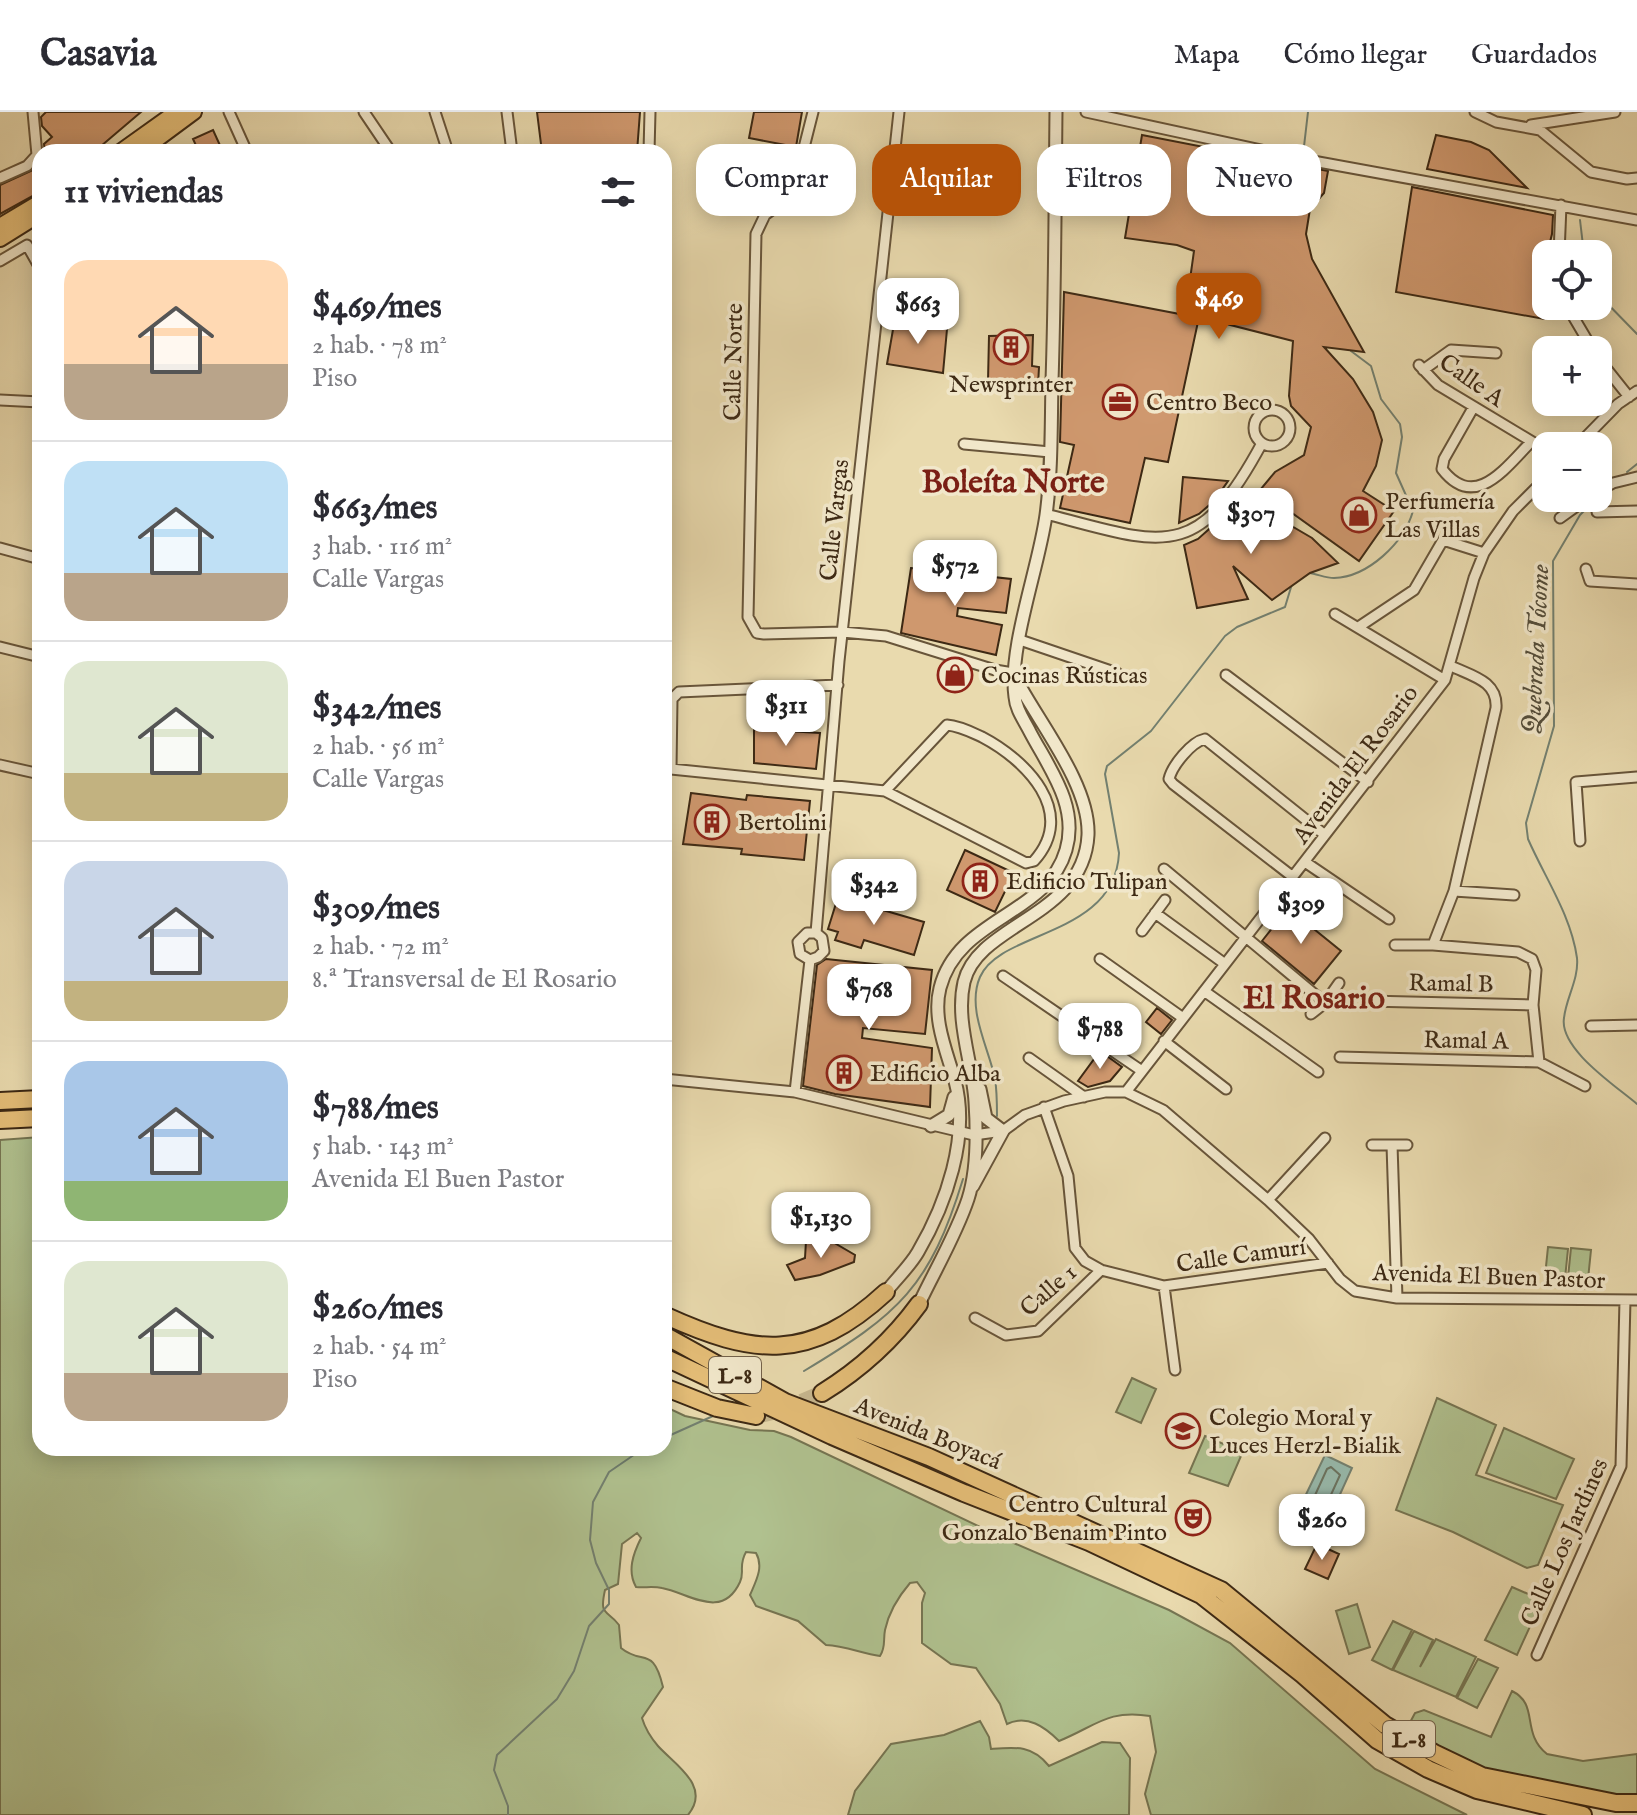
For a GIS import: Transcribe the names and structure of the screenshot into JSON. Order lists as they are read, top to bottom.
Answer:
{
  "streets": {
    "highway": ["L-8", "Avenida Boyacá"],
    "street": [
      "Calle Norte",
      "Calle A",
      "Calle Vargas",
      "Avenida El Rosario",
      "Ramal B",
      "Ramal A",
      "Calle Camurí",
      "Avenida El Buen Pastor",
      "Calle 1",
      "Calle Los Jardines"
    ]
  },
  "crossings": [
    ["Calle Norte", "Calle Vargas"],
    ["Avenida El Rosario", "Avenida El Buen Pastor"],
    ["Calle Camurí", "Avenida El Buen Pastor"],
    ["Calle Camurí", "Calle 1"],
    ["Avenida El Buen Pastor", "Calle Los Jardines"]
  ],
  "districts": ["Boleíta Norte", "El Rosario"],
  "water": ["Quebrada Tócome"],
  "places": {
    "building": [
      "Newsprinter",
      "Bertolini",
      "Edificio Tulipan",
      "Edificio Alba"
    ],
    "office": ["Centro Beco"],
    "shop": ["Perfumería Las Villas", "Cocinas Rústicas"],
    "school or university": ["Colegio Moral y Luces Herzl-Bialik"],
    "theatre": ["Centro Cultural Gonzalo Benaim Pinto"]
  },
  "page": {
    "header": "Casavia",
    "nav": ["Mapa", "Cómo llegar", "Guardados"],
    "chip": [
      "Comprar",
      "Alquilar",
      "Filtros",
      "Nuevo"
    ],
    "heading": "11 viviendas",
    "map_buttons": ["+", "−"],
    "list": [
      {
        "name": "$469/mes",
        "note": "2 hab. · 78 m² · Piso"
      },
      {
        "name": "$663/mes",
        "note": "3 hab. · 116 m² · Calle Vargas"
      },
      {
        "name": "$342/mes",
        "note": "2 hab. · 56 m² · Calle Vargas"
      },
      {
        "name": "$309/mes",
        "note": "2 hab. · 72 m² · 8.ª Transversal de El Rosario"
      },
      {
        "name": "$788/mes",
        "note": "5 hab. · 143 m² · Avenida El Buen Pastor"
      },
      {
        "name": "$260/mes",
        "note": "2 hab. · 54 m² · Piso"
      }
    ],
    "price": [
      "$469",
      "$663",
      "$307",
      "$572",
      "$311",
      "$342",
      "$309",
      "$768",
      "$788",
      "$1,130",
      "$260"
    ]
  }
}
